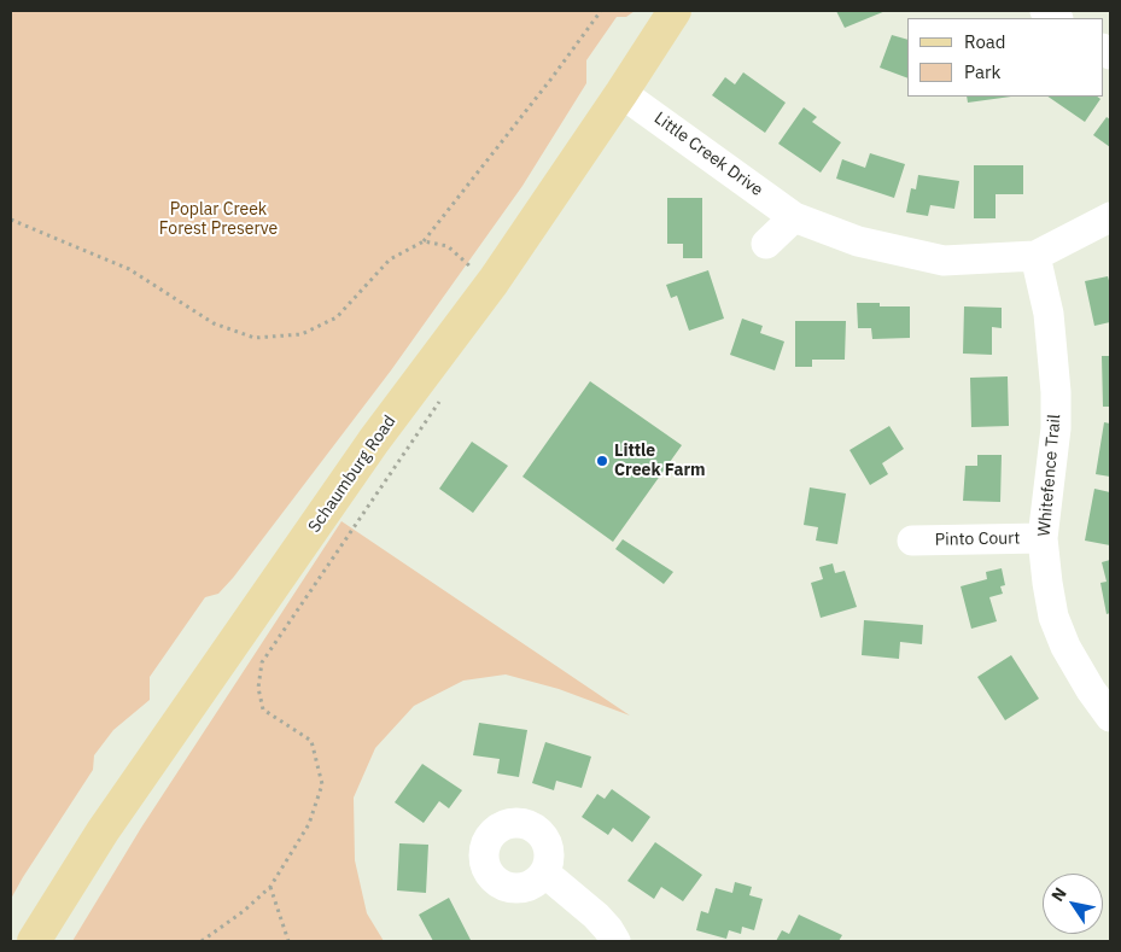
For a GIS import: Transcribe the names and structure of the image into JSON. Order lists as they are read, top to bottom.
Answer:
{
  "streets": {
    "main road": ["Schaumburg Road"],
    "street": ["Little Creek Drive", "Whitefence Trail", "Pinto Court"]
  },
  "crossings": [
    ["Little Creek Drive", "Schaumburg Road"],
    ["Little Creek Drive", "Whitefence Trail"],
    ["Whitefence Trail", "Pinto Court"]
  ],
  "parks": ["Poplar Creek Forest Preserve"],
  "places": ["Little Creek Farm"],
  "legend": ["Road", "Park"],
  "north": "top left"
}
